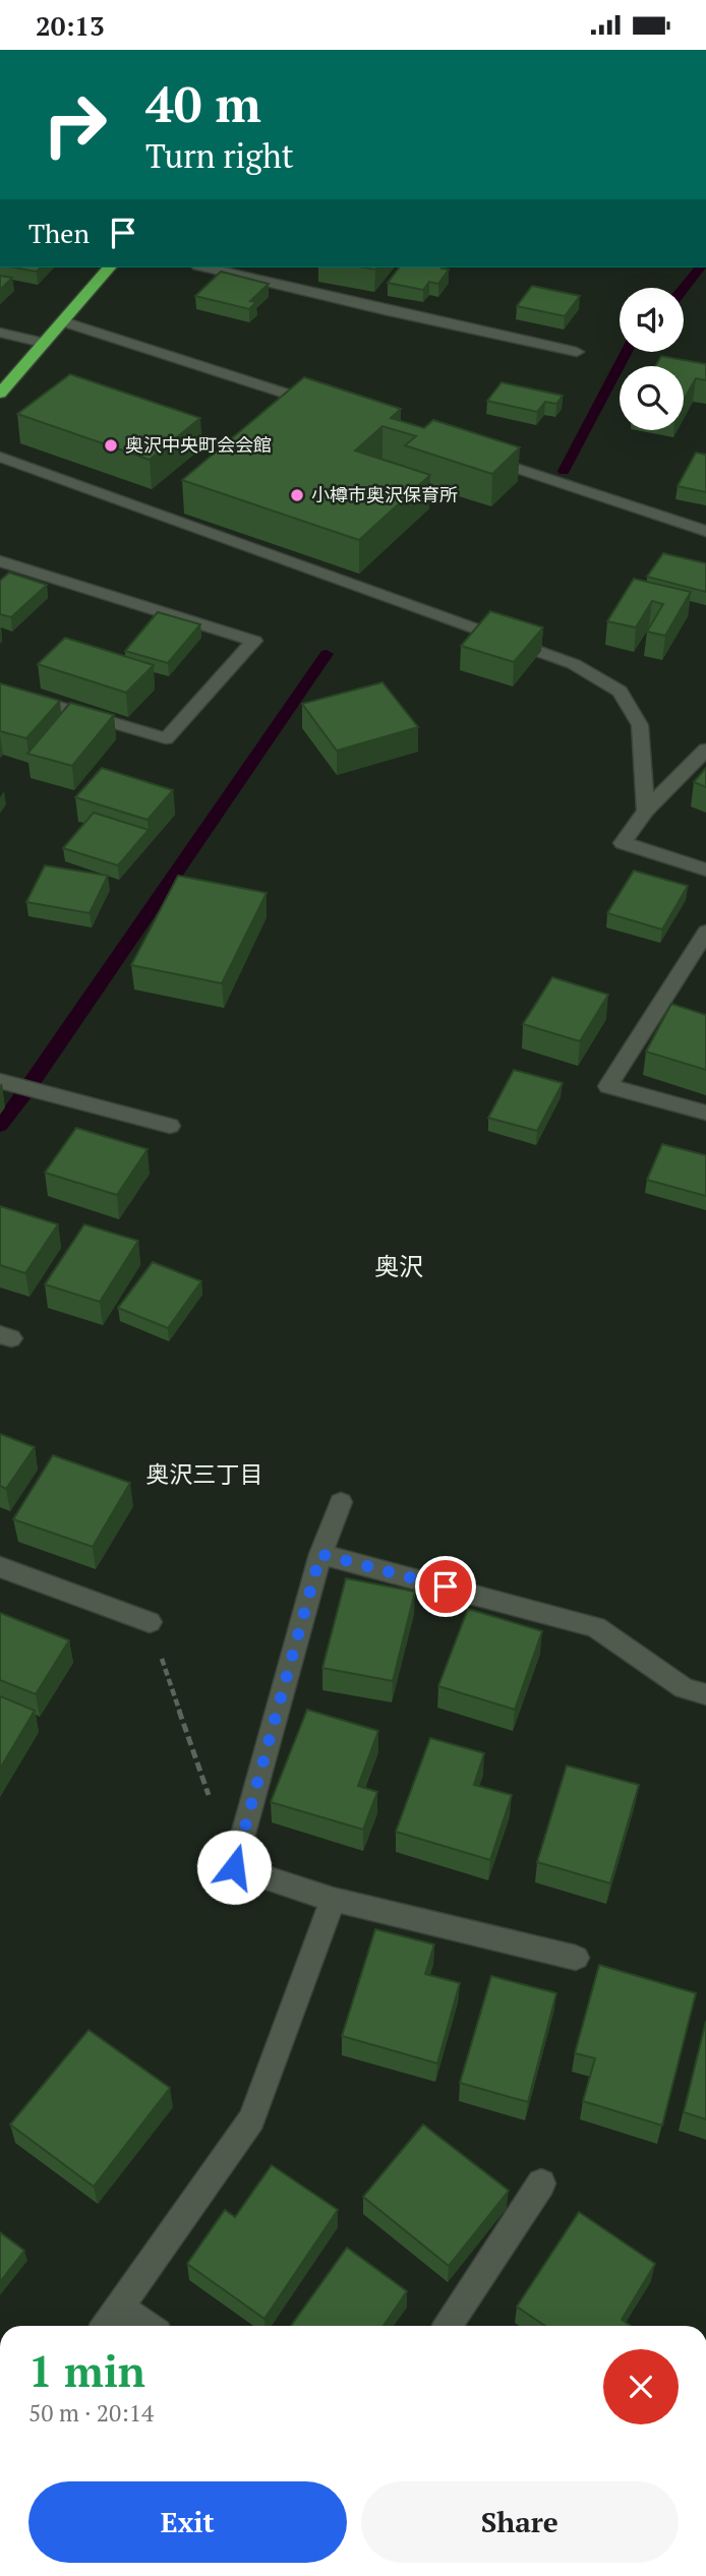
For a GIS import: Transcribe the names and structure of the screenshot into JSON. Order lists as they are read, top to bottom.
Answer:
{
  "districts": ["奥沢", "奥沢三丁目"],
  "places": ["奥沢中央町会会館", "小樽市奥沢保育所"],
  "page": {
    "status": "20:13",
    "turn": ["40 m", "Turn right"],
    "then": "Then",
    "heading": ["1 min", "50 m · 20:14"],
    "buttons": ["Exit", "Share"]
  }
}
